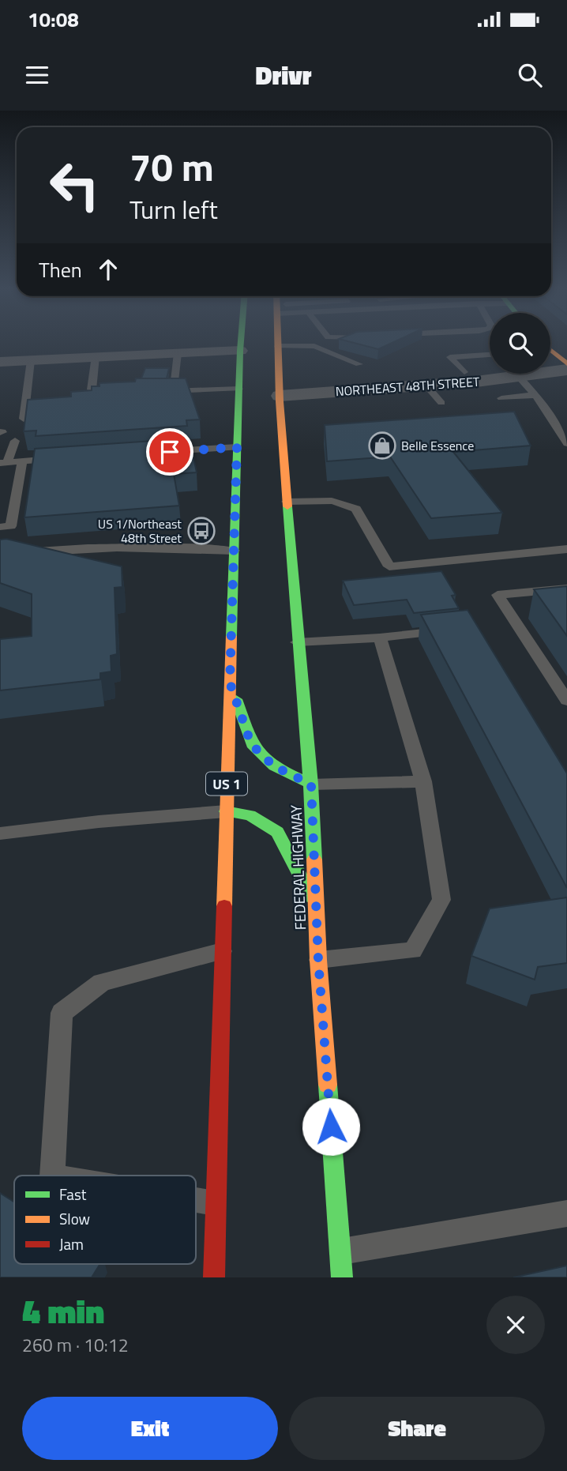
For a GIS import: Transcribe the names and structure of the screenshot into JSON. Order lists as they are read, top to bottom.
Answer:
{
  "streets": {
    "main road": ["US 1", "FEDERAL HIGHWAY"],
    "street": ["NORTHEAST 48TH STREET"]
  },
  "crossings": [
    ["NORTHEAST 48TH STREET", "FEDERAL HIGHWAY"]
  ],
  "places": {
    "shop": ["Belle Essence"],
    "bus stop": ["US 1/Northeast 48th Street"]
  },
  "legend": ["Fast", "Slow", "Jam"],
  "page": {
    "status": "10:08",
    "header": "Drivr",
    "turn": ["70 m", "Turn left"],
    "then": "Then",
    "heading": ["4 min", "260 m · 10:12"],
    "buttons": ["Exit", "Share"]
  }
}
